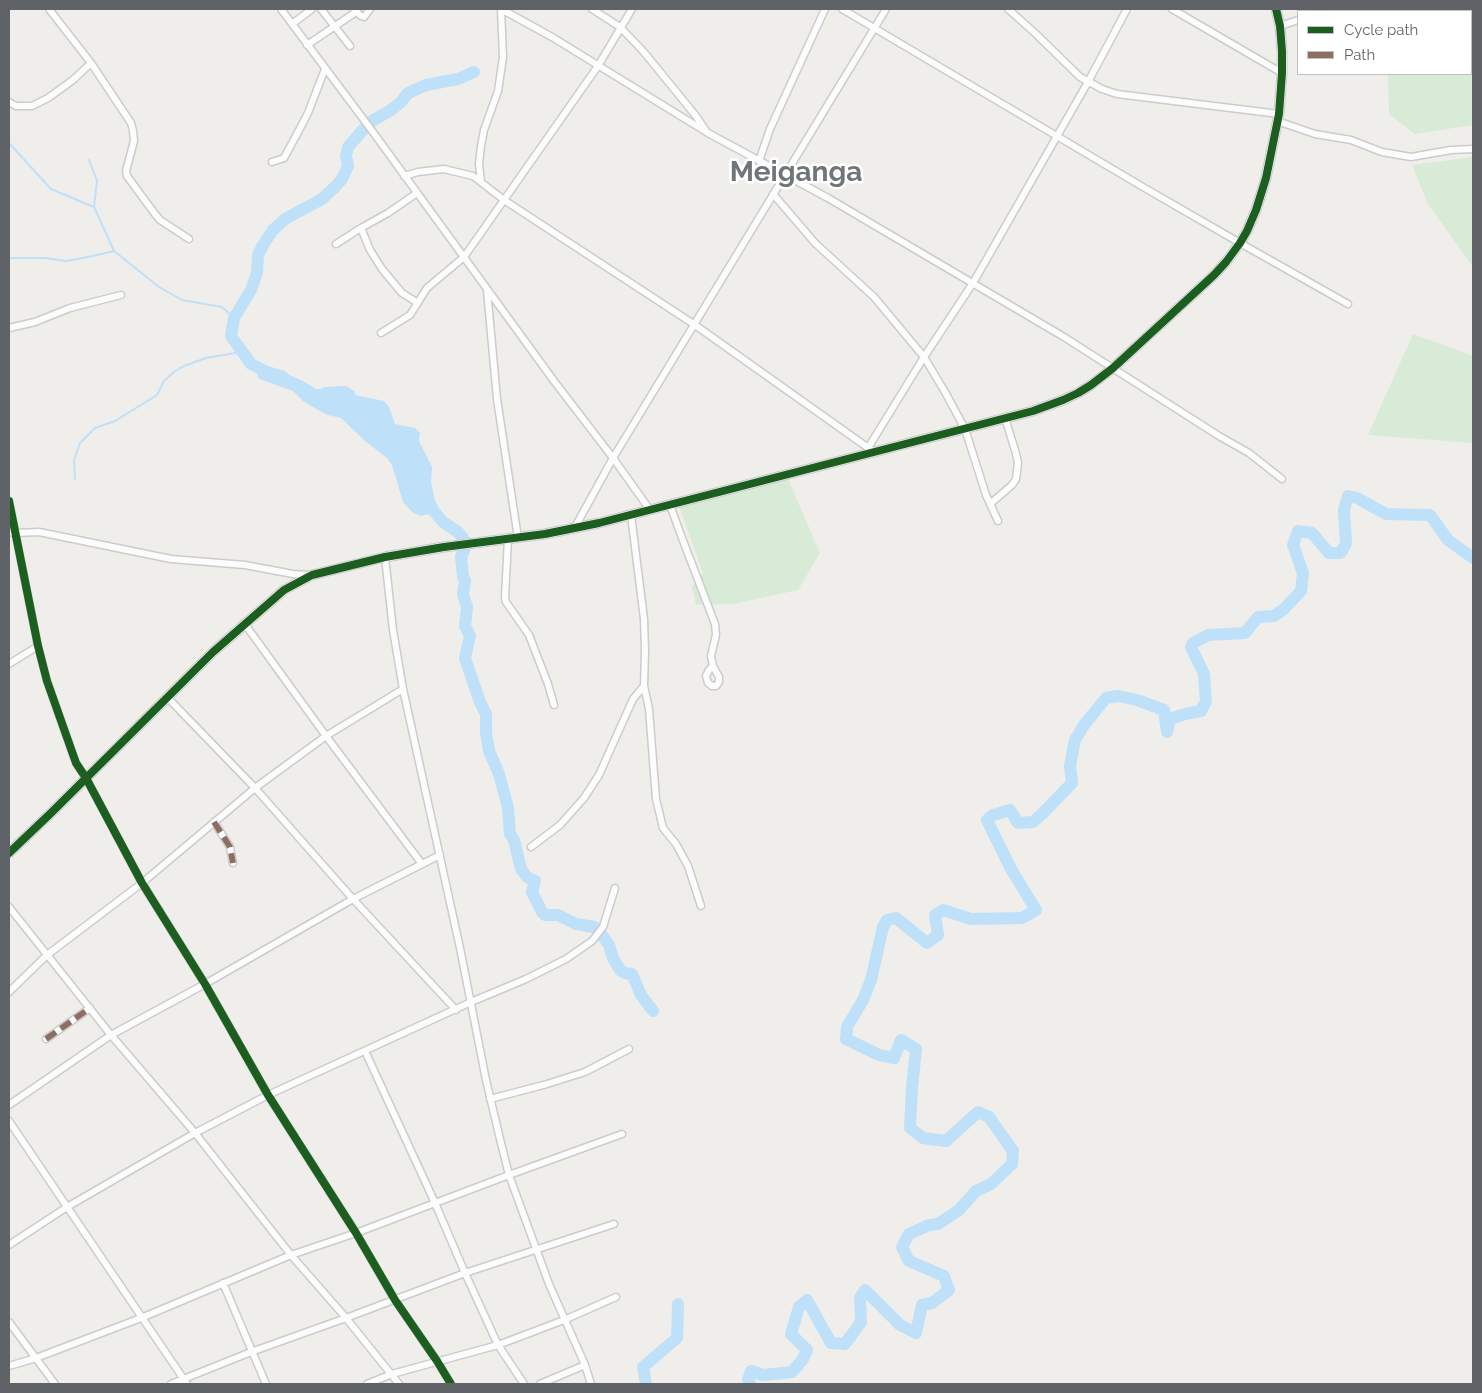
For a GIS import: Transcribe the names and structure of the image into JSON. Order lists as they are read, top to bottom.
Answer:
{
  "districts": ["Meiganga"],
  "legend": ["Cycle path", "Path"]
}
